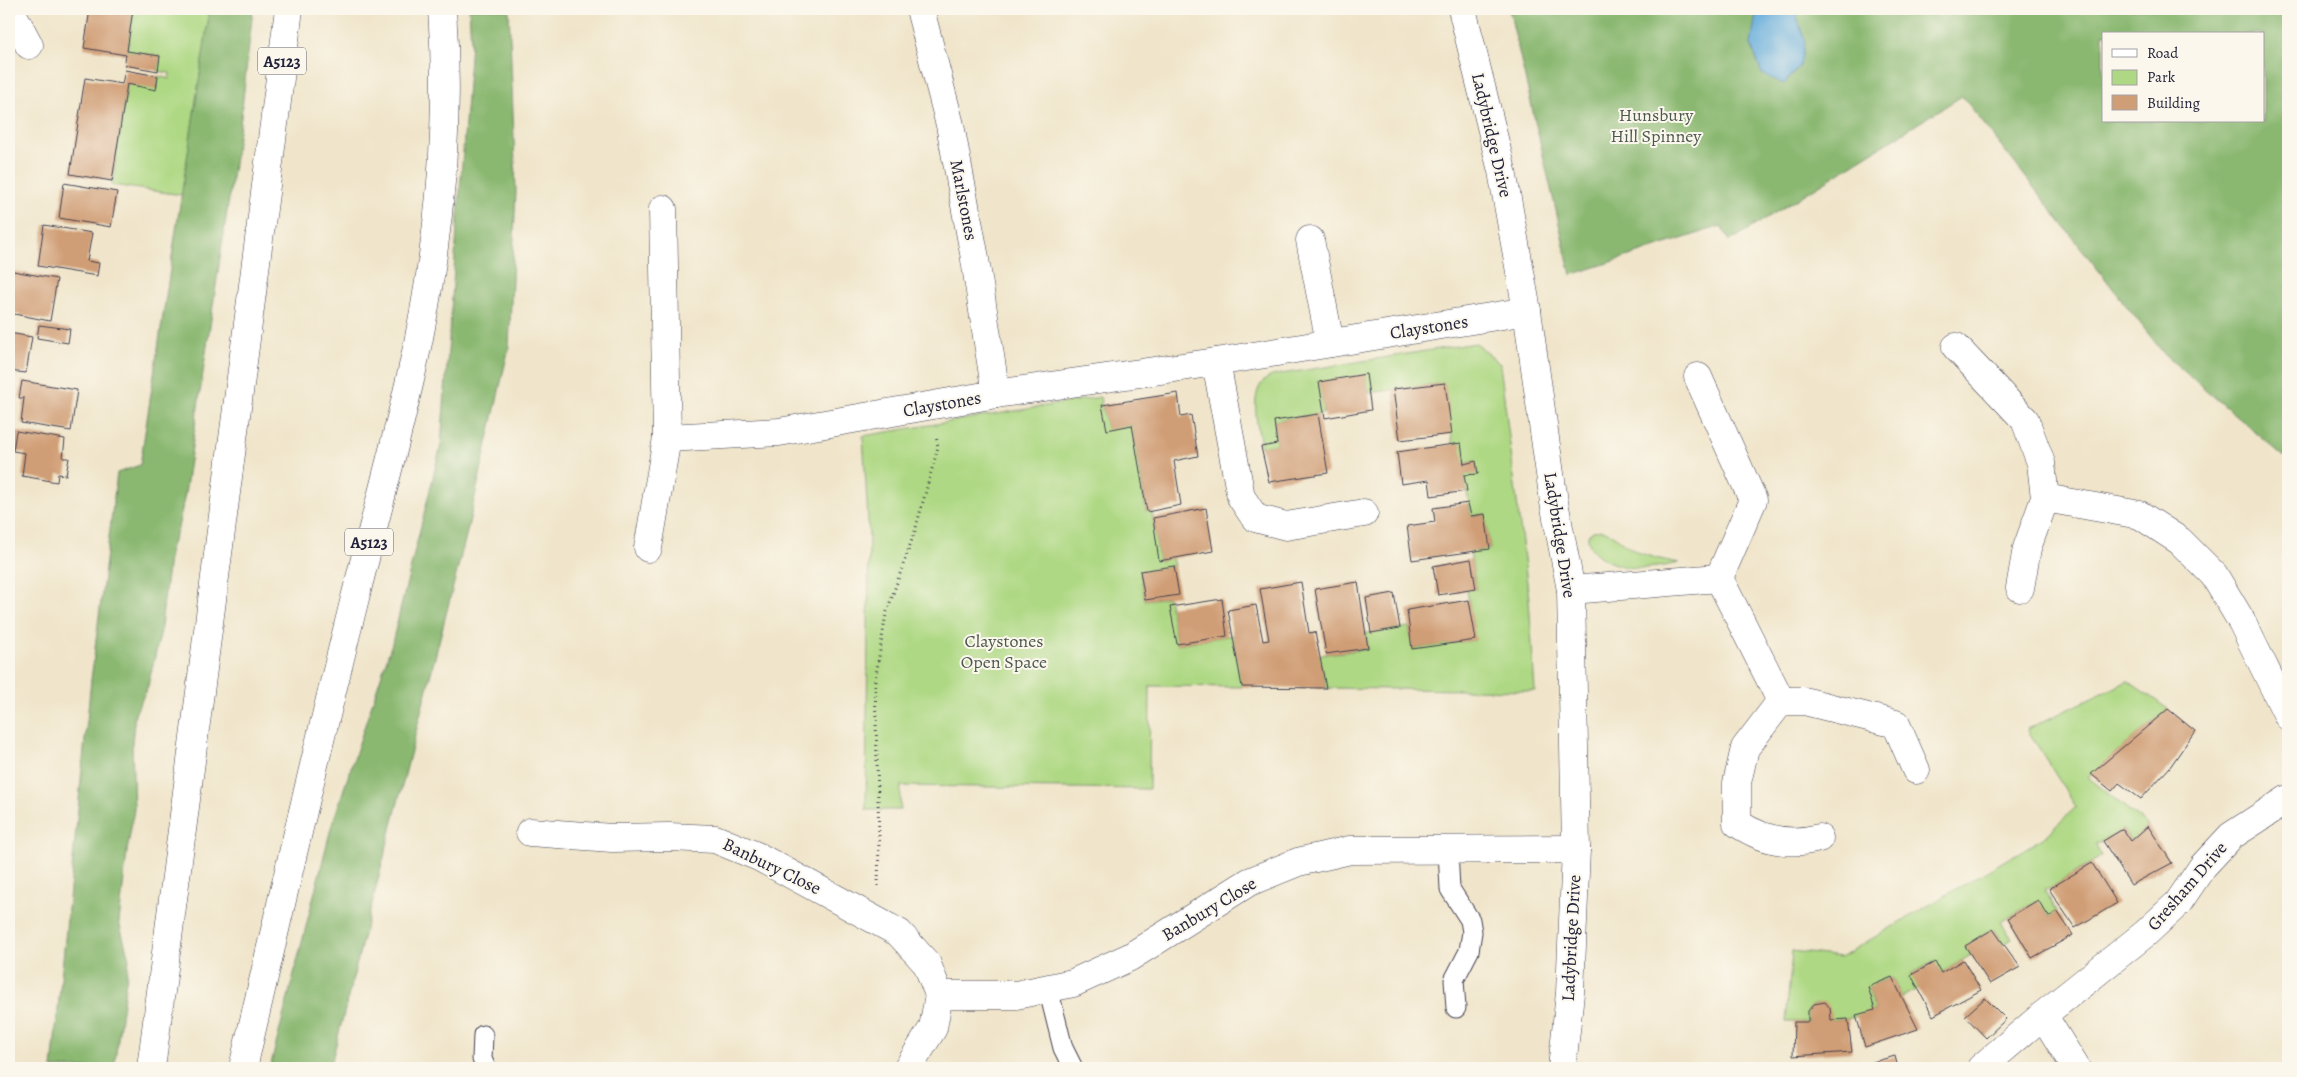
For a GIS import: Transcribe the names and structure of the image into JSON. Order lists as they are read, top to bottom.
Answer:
{
  "streets": {
    "main road": [
      "A5123",
      "Ladybridge Drive",
      "Marlstones",
      "Claystones",
      "Banbury Close",
      "Gresham Drive"
    ]
  },
  "crossings": [
    ["Ladybridge Drive", "Claystones"],
    ["Ladybridge Drive", "Banbury Close"],
    ["Marlstones", "Claystones"]
  ],
  "parks": ["Hunsbury Hill Spinney", "Claystones Open Space"],
  "legend": ["Road", "Park", "Building"]
}
